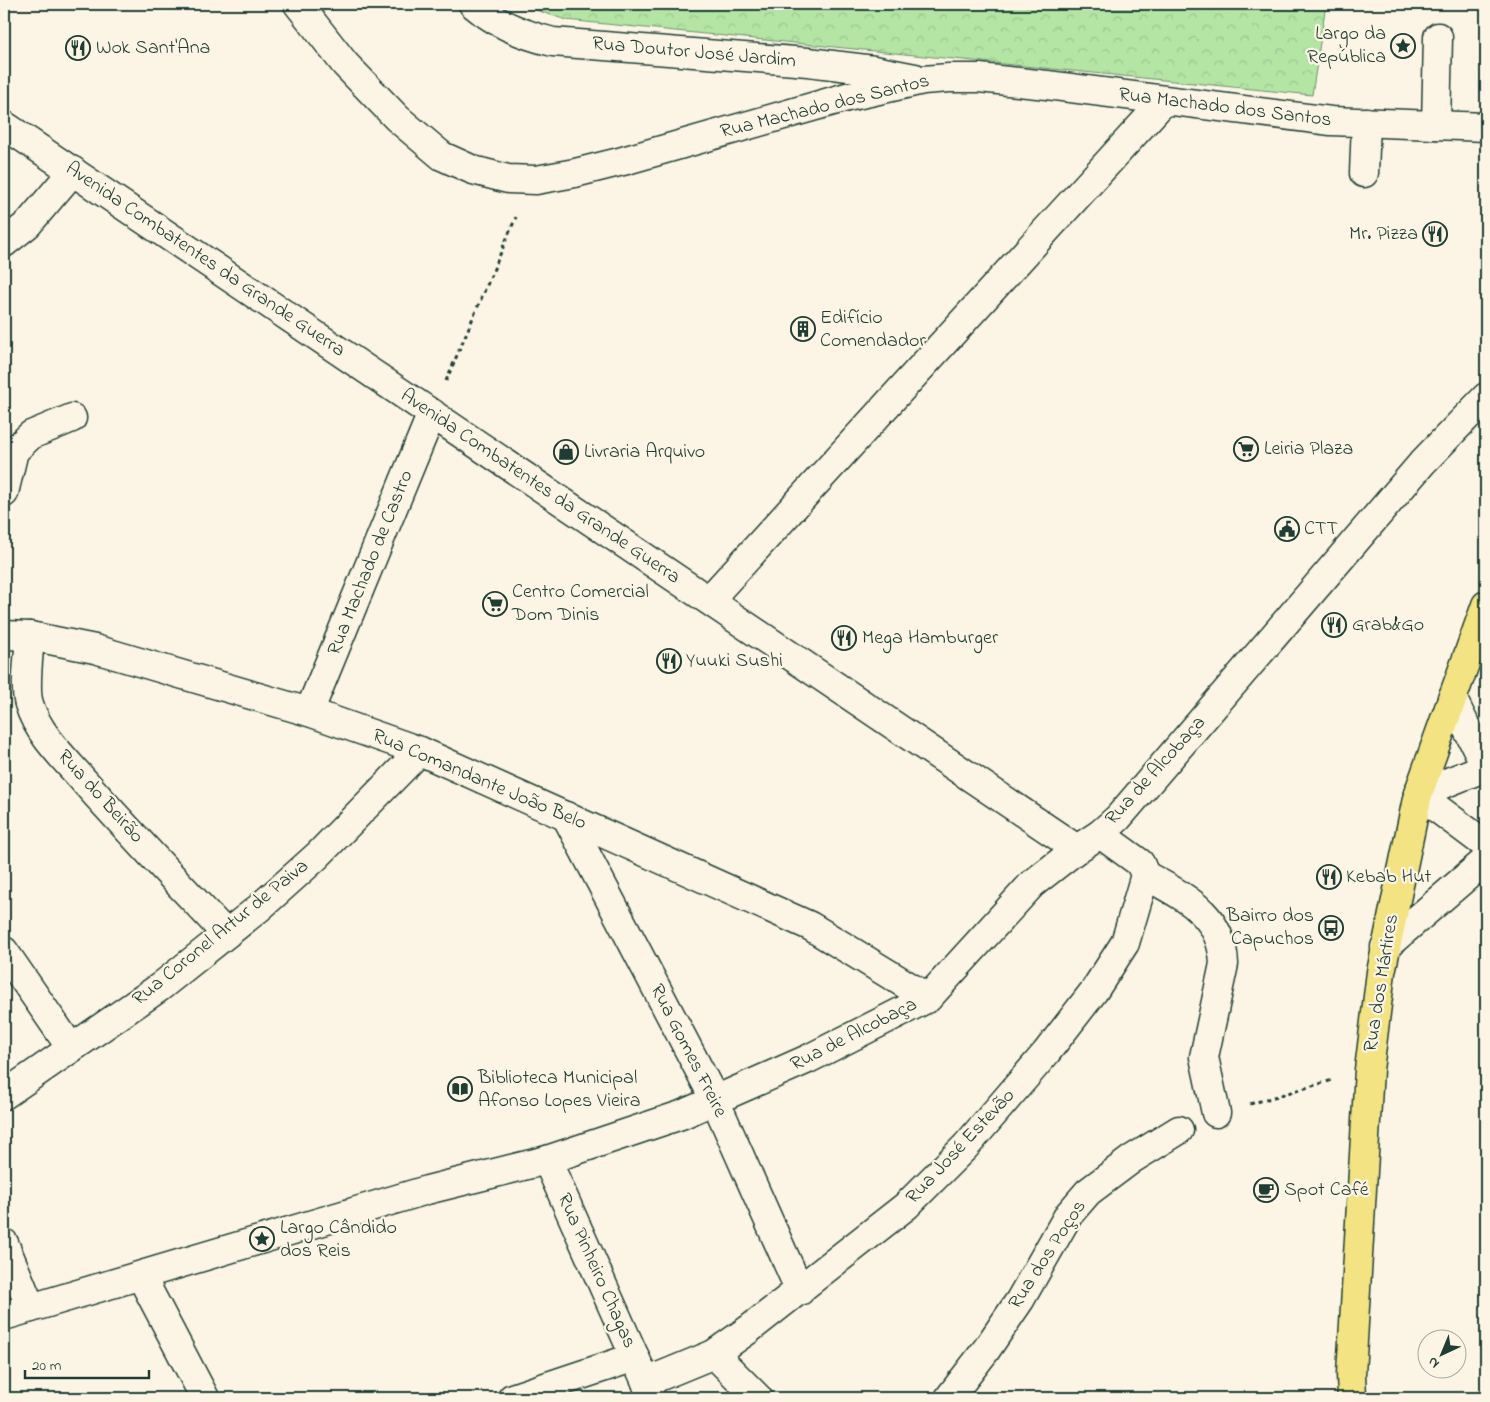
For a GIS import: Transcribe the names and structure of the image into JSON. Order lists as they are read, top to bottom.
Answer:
{
  "streets": {
    "main road": ["Rua dos Mártires"],
    "street": [
      "Rua Doutor José Jardim",
      "Rua Machado dos Santos",
      "Avenida Combatentes da Grande Guerra",
      "Rua Machado de Castro",
      "Rua de Alcobaça",
      "Rua Comandante João Belo",
      "Rua do Beirão",
      "Rua Coronel Artur de Paiva",
      "Rua Gomes Freire",
      "Rua José Estevão",
      "Rua dos Poços",
      "Rua Pinheiro Chagas"
    ]
  },
  "crossings": [
    ["Rua Doutor José Jardim", "Rua Machado dos Santos"],
    ["Avenida Combatentes da Grande Guerra", "Rua Machado de Castro"],
    ["Avenida Combatentes da Grande Guerra", "Rua de Alcobaça"],
    ["Rua Machado de Castro", "Rua Comandante João Belo"],
    ["Rua de Alcobaça", "Rua Comandante João Belo"],
    ["Rua de Alcobaça", "Rua Gomes Freire"],
    ["Rua Comandante João Belo", "Rua do Beirão"],
    ["Rua Comandante João Belo", "Rua Coronel Artur de Paiva"],
    ["Rua Comandante João Belo", "Rua Gomes Freire"],
    ["Rua do Beirão", "Rua Coronel Artur de Paiva"],
    ["Rua Gomes Freire", "Rua José Estevão"],
    ["Rua José Estevão", "Rua Pinheiro Chagas"]
  ],
  "places": {
    "place": ["Largo da República", "Largo Cândido dos Reis"],
    "restaurant": [
      "Wok Sant'Ana",
      "Mr. Pizza",
      "Grab&Go",
      "Mega Hamburger",
      "Yuuki Sushi",
      "Kebab Hut"
    ],
    "building": ["Edifício Comendador"],
    "supermarket": ["Leiria Plaza", "Centro Comercial Dom Dinis"],
    "shop": ["Livraria Arquivo"],
    "public building": ["CTT"],
    "bus stop": ["Bairro dos Capuchos"],
    "library": ["Biblioteca Municipal Afonso Lopes Vieira"],
    "cafe": ["Spot Café"]
  },
  "scale_bar": "20 m",
  "north": "bottom left"
}
